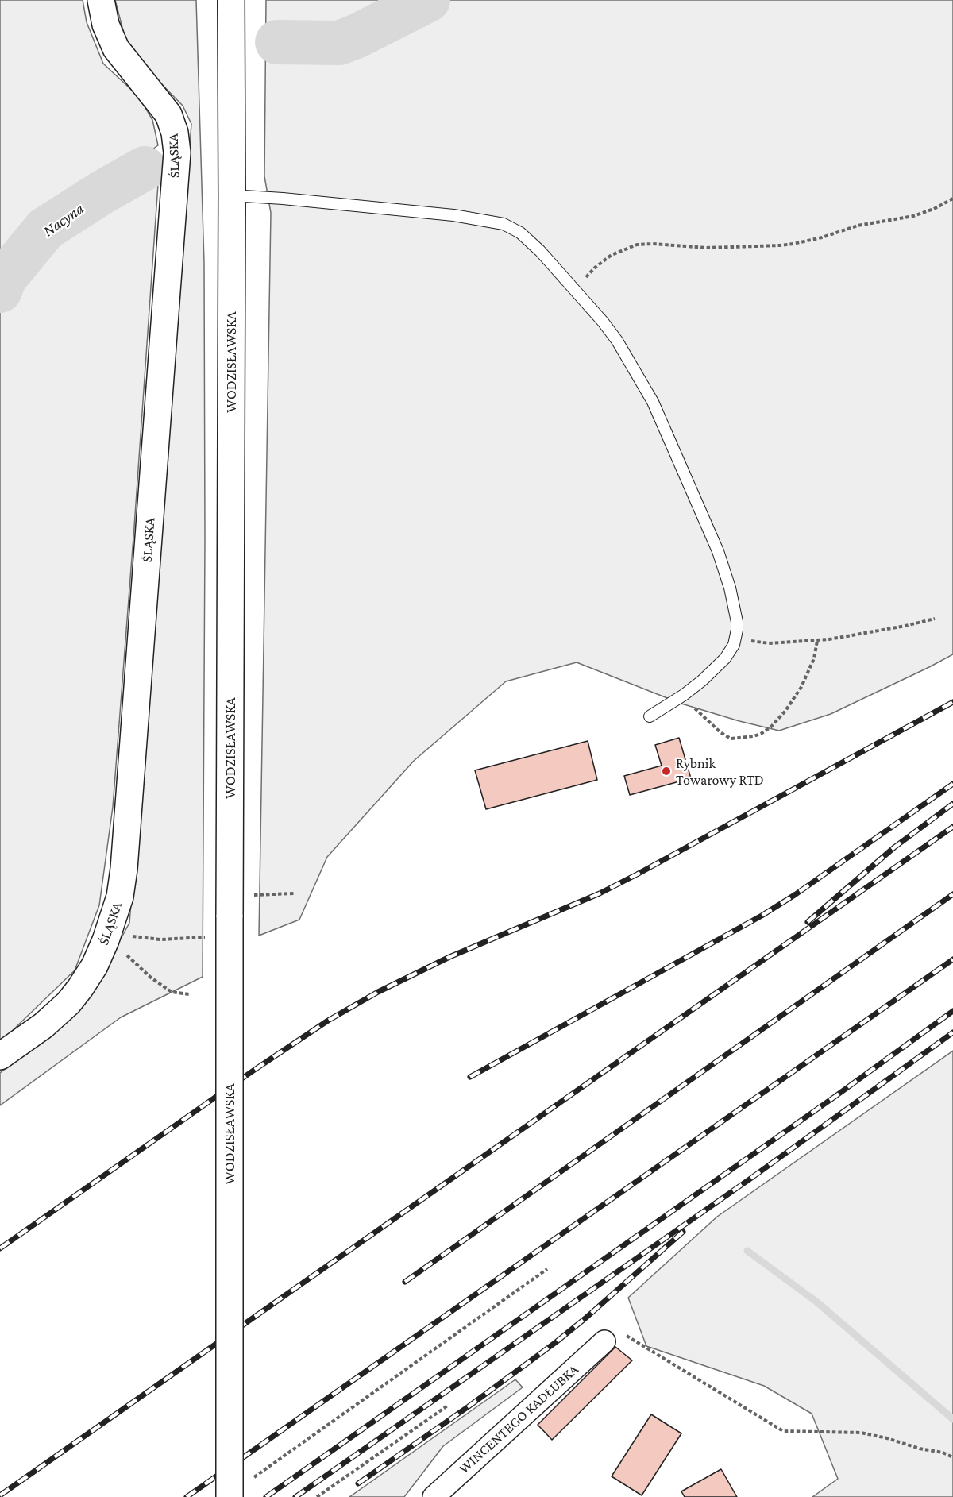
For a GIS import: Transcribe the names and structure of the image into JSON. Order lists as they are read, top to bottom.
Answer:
{
  "streets": {
    "main road": ["ŚLĄSKA", "WODZISŁAWSKA"],
    "street": ["WINCENTEGO KADŁUBKA"]
  },
  "water": ["Nacyna"],
  "places": ["Rybnik Towarowy RTD"]
}
